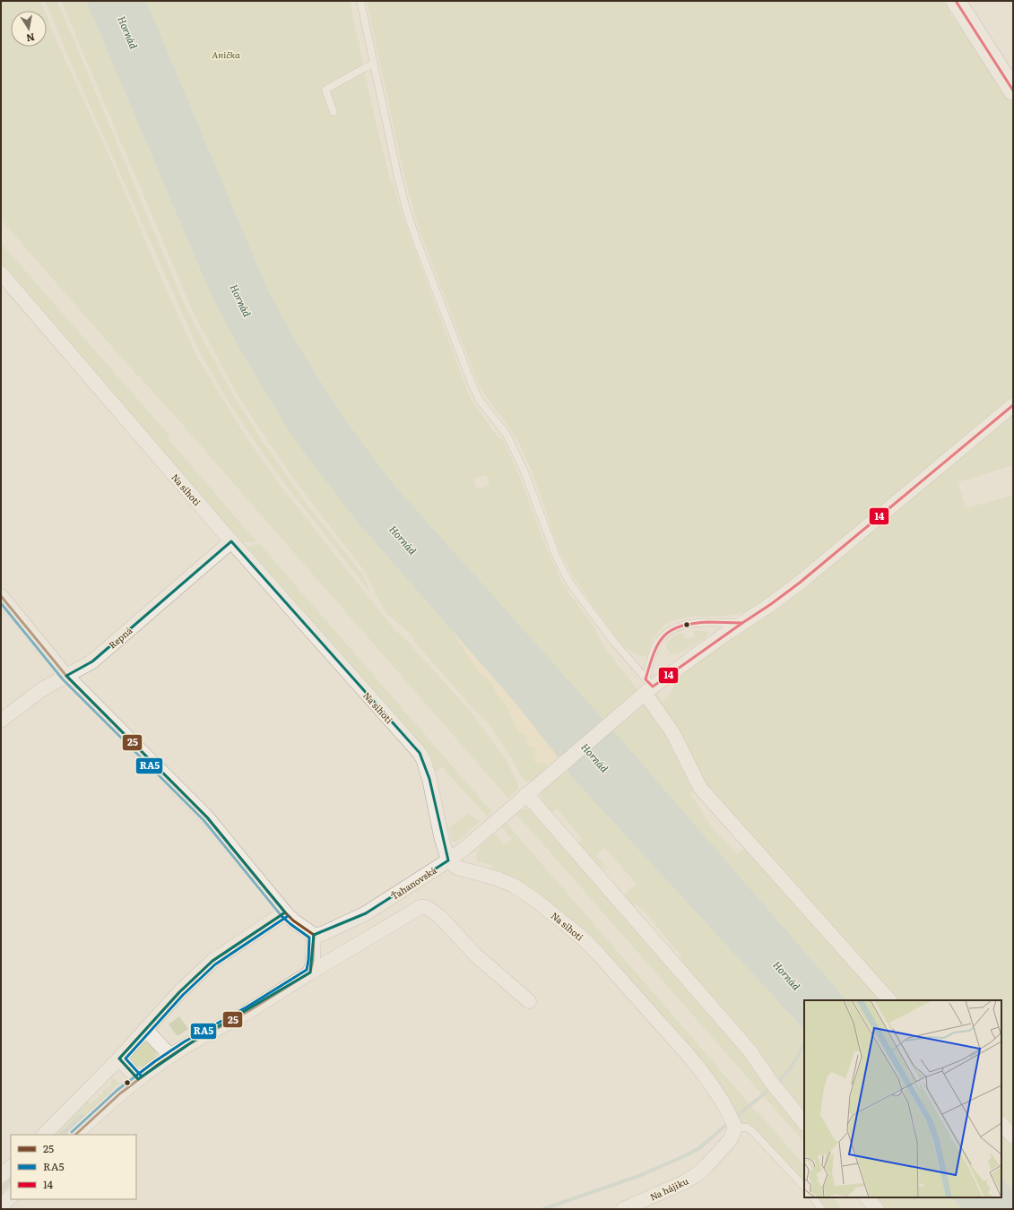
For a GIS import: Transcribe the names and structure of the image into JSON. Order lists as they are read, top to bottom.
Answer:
{
  "streets": {
    "street": [
      "Na sihoti",
      "Repná",
      "Ťahanovská",
      "Na hájiku"
    ]
  },
  "crossings": [
    ["Na sihoti", "Repná"],
    ["Na sihoti", "Ťahanovská"],
    ["Na sihoti", "Na hájiku"]
  ],
  "water": ["Hornád"],
  "parks": ["Anička"],
  "lines": ["transit line 14", "transit line 25", "transit line RA5"],
  "legend": ["25", "RA5", "14"],
  "north": "bottom"
}
